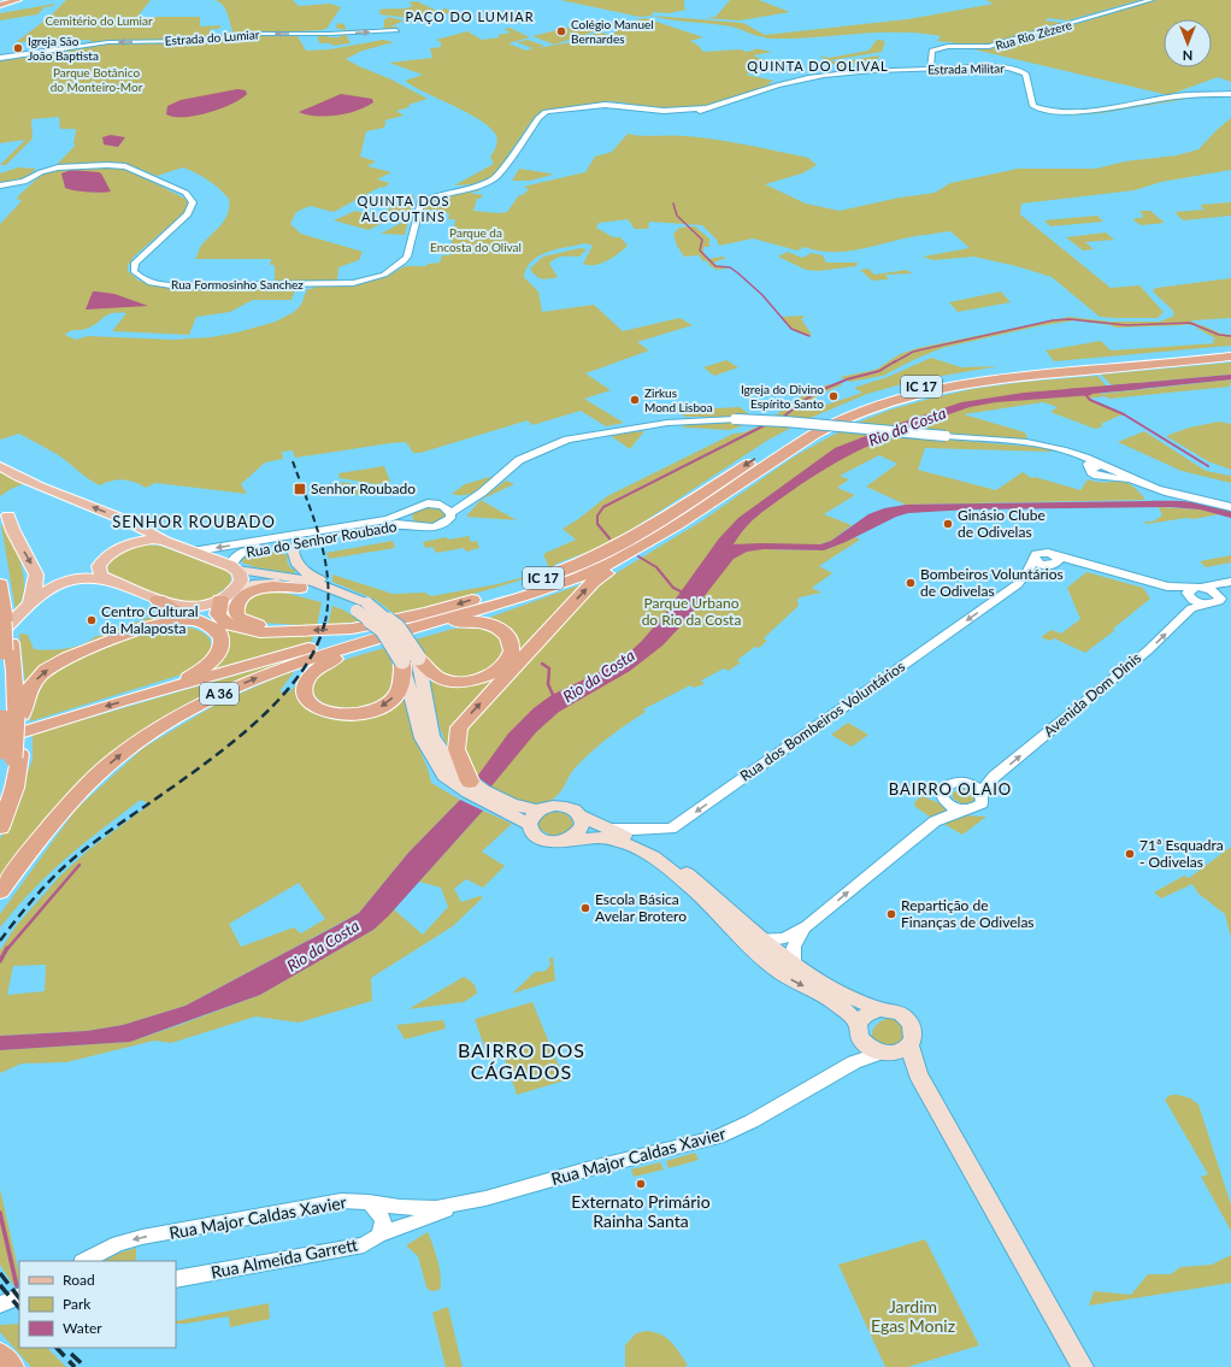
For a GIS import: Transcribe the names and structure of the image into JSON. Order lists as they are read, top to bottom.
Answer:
{
  "streets": {
    "highway": ["IC 17", "A 36"],
    "street": [
      "Rua Rio Zêzere",
      "Estrada do Lumiar",
      "Estrada Militar",
      "Rua Formosinho Sanchez",
      "Rua do Senhor Roubado",
      "Avenida Dom Dinis",
      "Rua dos Bombeiros Voluntários",
      "Rua Major Caldas Xavier",
      "Rua Almeida Garrett"
    ]
  },
  "crossings": [
    ["Rua Rio Zêzere", "Estrada Militar"],
    ["Estrada Militar", "Rua Formosinho Sanchez"],
    ["IC 17", "A 36"],
    ["Rua Major Caldas Xavier", "Rua Almeida Garrett"]
  ],
  "one_way": ["Avenida Dom Dinis", "Rua dos Bombeiros Voluntários"],
  "districts": [
    "PAÇO DO LUMIAR",
    "QUINTA DO OLIVAL",
    "QUINTA DOS ALCOUTINS",
    "SENHOR ROUBADO",
    "BAIRRO OLAIO",
    "BAIRRO DOS CÁGADOS"
  ],
  "water": ["Rio da Costa"],
  "parks": [
    "Cemitério do Lumiar",
    "Parque Botânico do Monteiro-Mor",
    "Parque da Encosta do Olival",
    "Parque Urbano do Rio da Costa",
    "Jardim Egas Moniz"
  ],
  "places": {
    "other": [
      "Colégio Manuel Bernardes",
      "Igreja São João Baptista",
      "Igreja do Divino Espírito Santo",
      "Zirkus Mond Lisboa",
      "Ginásio Clube de Odivelas",
      "Bombeiros Voluntários de Odivelas",
      "Centro Cultural da Malaposta",
      "71ª Esquadra - Odivelas",
      "Escola Básica Avelar Brotero",
      "Repartição de Finanças de Odivelas",
      "Externato Primário Rainha Santa"
    ],
    "transit": ["Senhor Roubado"]
  },
  "legend": ["Road", "Park", "Water"],
  "north": "bottom"
}
